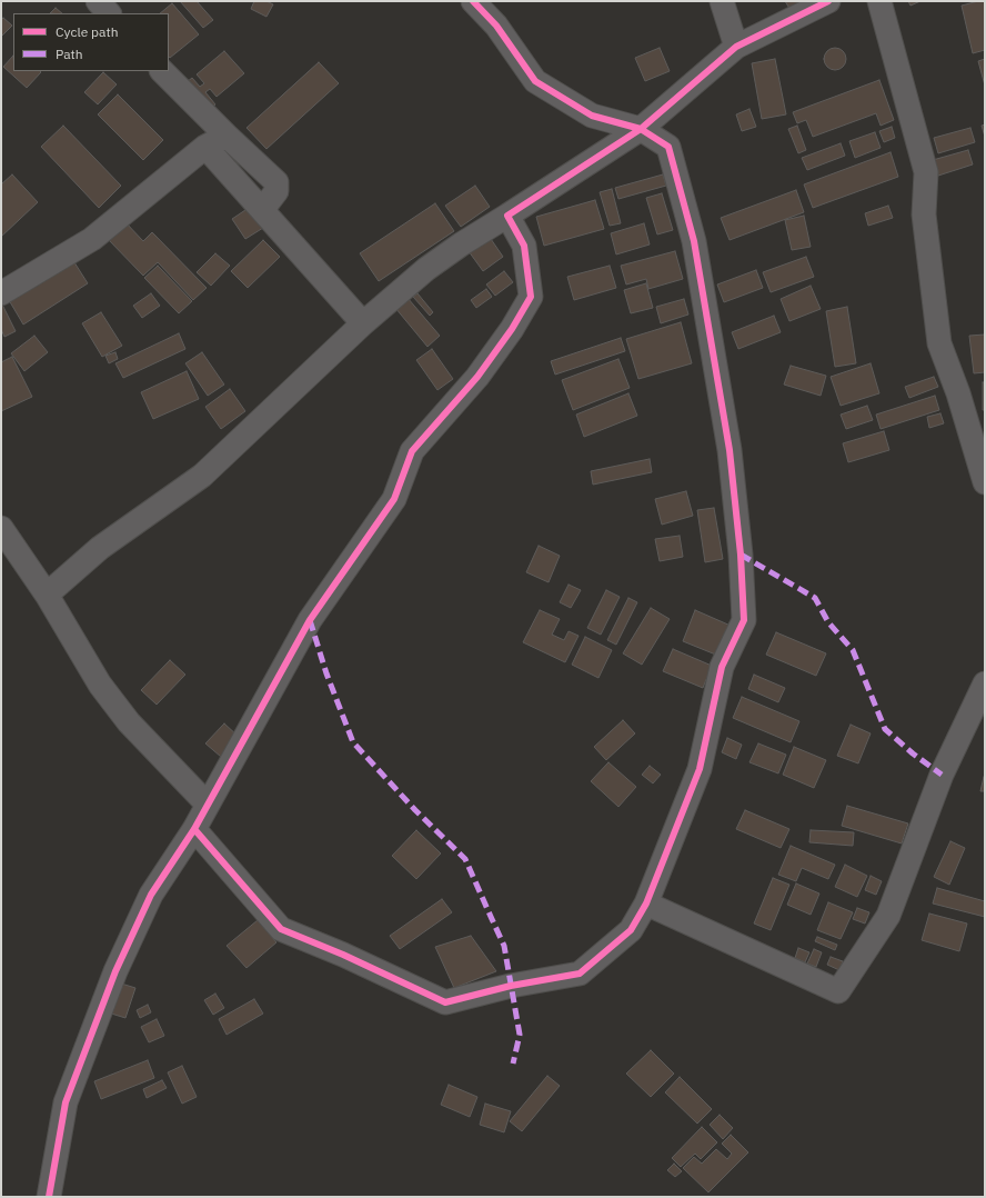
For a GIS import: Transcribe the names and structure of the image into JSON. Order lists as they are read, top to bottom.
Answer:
{
  "legend": ["Cycle path", "Path"]
}
